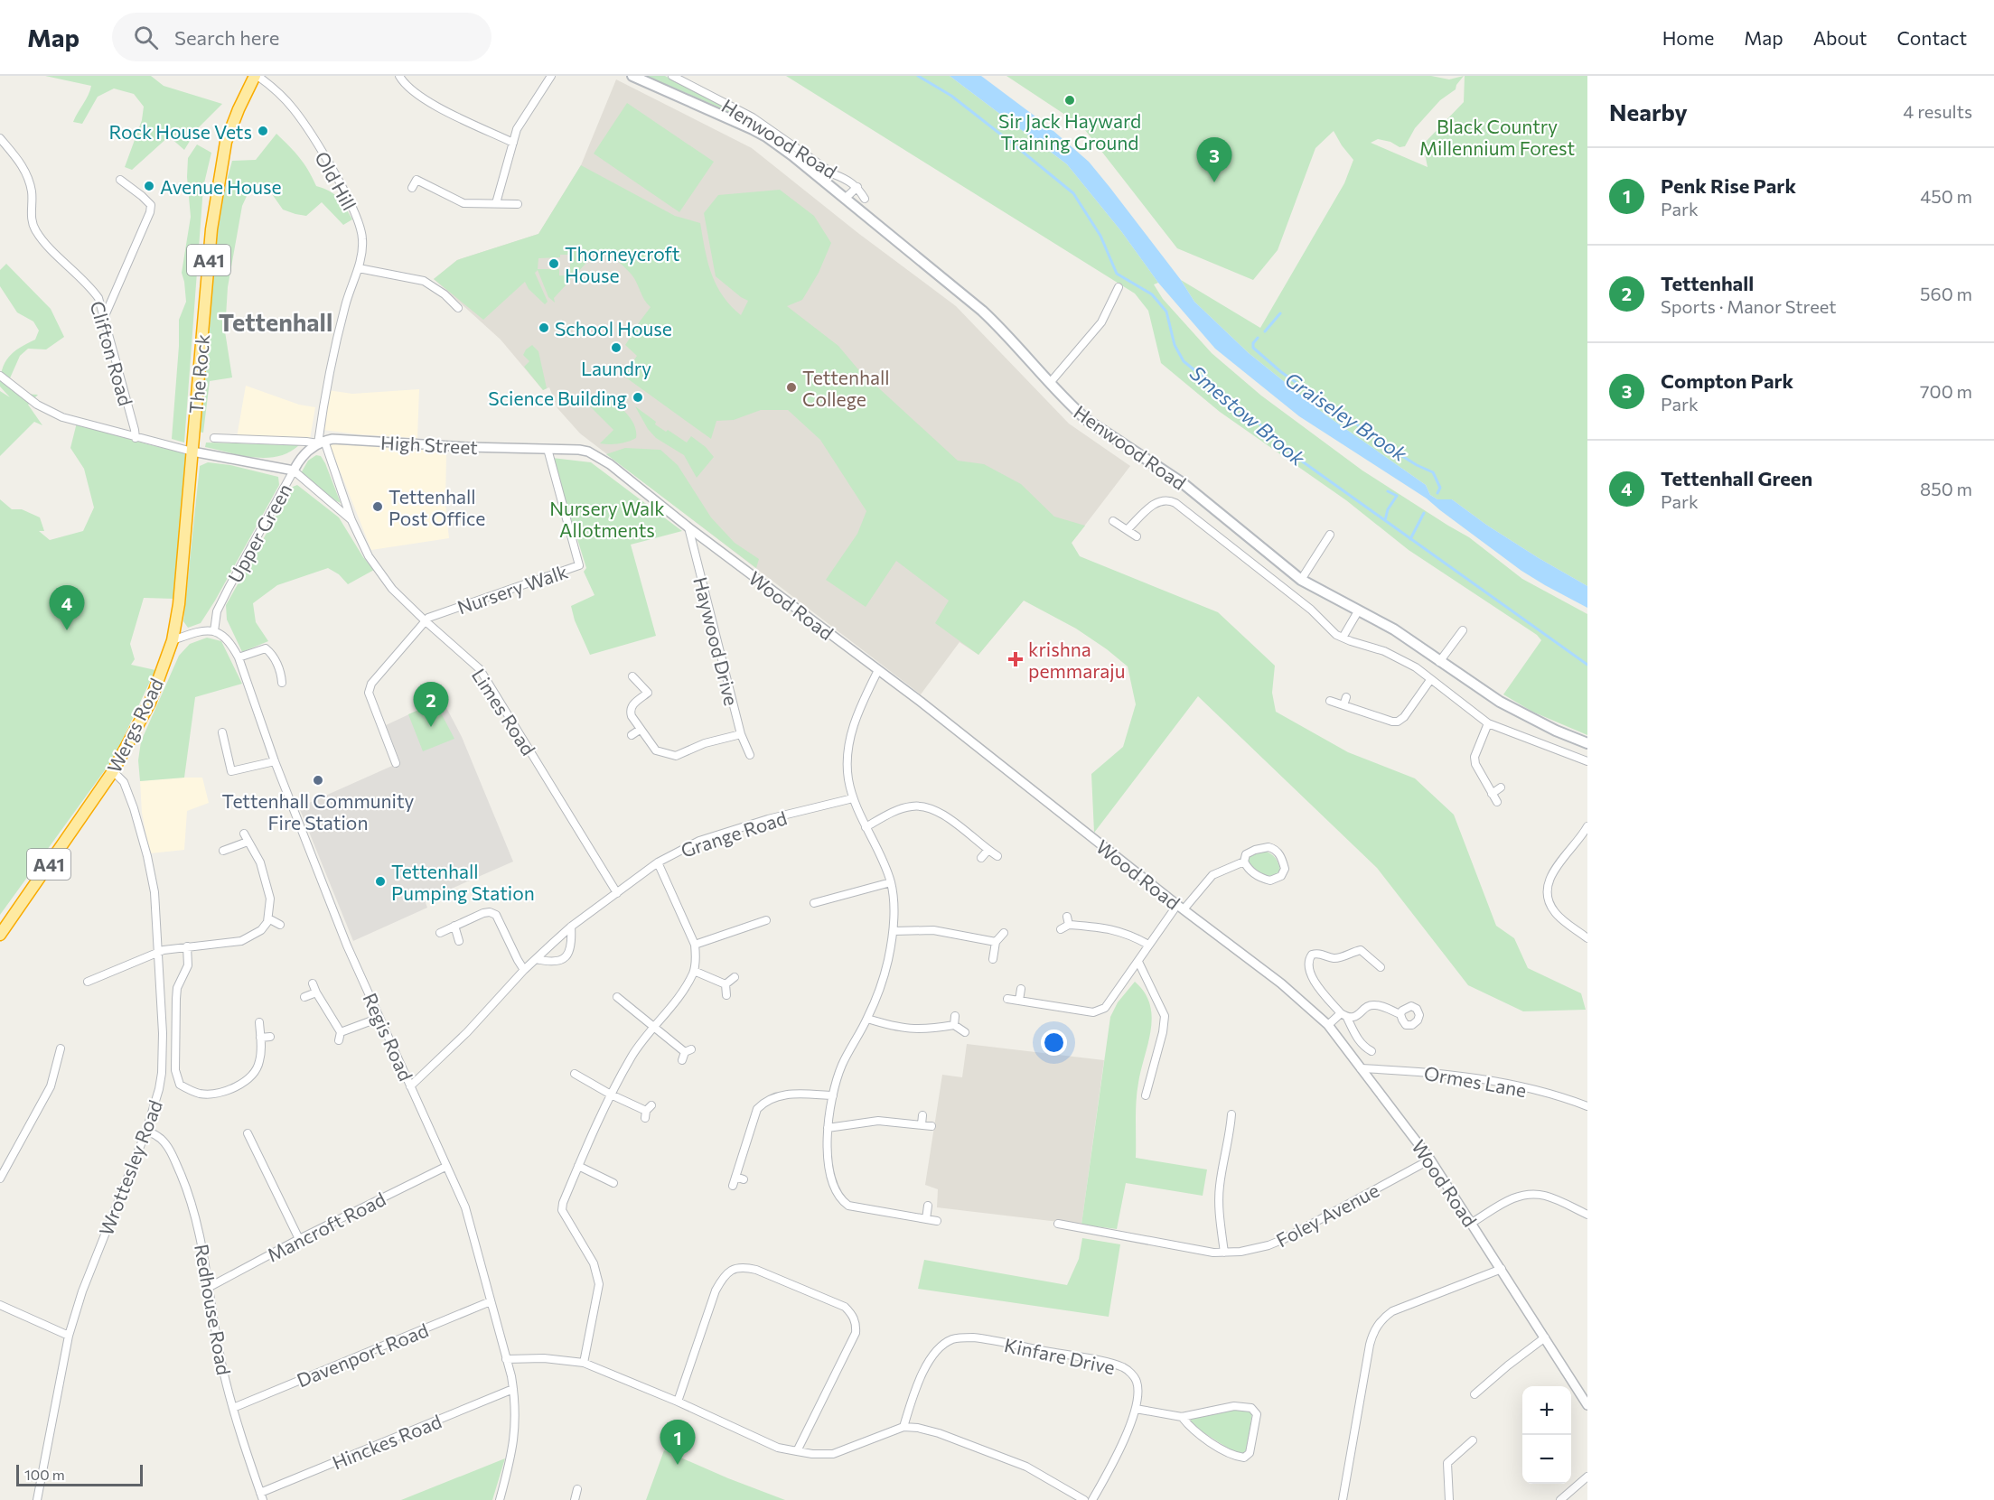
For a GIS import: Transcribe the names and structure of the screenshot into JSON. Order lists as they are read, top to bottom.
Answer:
{
  "streets": {
    "highway": ["A41", "The Rock", "Wergs Road"],
    "main road": ["Henwood Road"],
    "street": [
      "Old Hill",
      "Clifton Road",
      "High Street",
      "Upper Green",
      "Nursery Walk",
      "Wood Road",
      "Haywood Drive",
      "Limes Road",
      "Grange Road",
      "Regis Road",
      "Ormes Lane",
      "Wrottesley Road",
      "Foley Avenue",
      "Mancroft Road",
      "Redhouse Road",
      "Davenport Road",
      "Kinfare Drive",
      "Hinckes Road"
    ]
  },
  "crossings": [
    ["Old Hill", "The Rock"],
    ["Old Hill", "High Street"],
    ["Old Hill", "Limes Road"],
    ["The Rock", "Upper Green"],
    ["The Rock", "Wergs Road"],
    ["High Street", "Nursery Walk"],
    ["High Street", "Wood Road"],
    ["High Street", "Limes Road"],
    ["Upper Green", "Limes Road"],
    ["Upper Green", "Wergs Road"],
    ["Upper Green", "Regis Road"],
    ["Nursery Walk", "Limes Road"],
    ["Wood Road", "Haywood Drive"],
    ["Wood Road", "Ormes Lane"],
    ["Wood Road", "Foley Avenue"],
    ["Limes Road", "Grange Road"],
    ["Wergs Road", "Wrottesley Road"],
    ["Grange Road", "Regis Road"],
    ["Regis Road", "Mancroft Road"],
    ["Regis Road", "Davenport Road"],
    ["Regis Road", "Hinckes Road"],
    ["Wrottesley Road", "Redhouse Road"],
    ["Mancroft Road", "Redhouse Road"],
    ["Redhouse Road", "Davenport Road"],
    ["Redhouse Road", "Hinckes Road"]
  ],
  "districts": ["Tettenhall"],
  "water": ["Smestow Brook", "Graiseley Brook"],
  "parks": ["Black Country Millennium Forest", "Nursery Walk Allotments"],
  "places": {
    "other": [
      "Sir Jack Hayward Training Ground",
      "Rock House Vets",
      "Avenue House",
      "Thorneycroft House",
      "School House",
      "Laundry",
      "Tettenhall College",
      "Science Building",
      "Tettenhall Post Office",
      "Tettenhall Community Fire Station",
      "Tettenhall Pumping Station"
    ],
    "health": ["krishna pemmaraju"]
  },
  "scale_bar": "100 m",
  "page": {
    "header": "Map",
    "search": "Search here",
    "nav": [
      "Home",
      "Map",
      "About",
      "Contact"
    ],
    "heading": ["Nearby", "4 results"],
    "pins": [
      "3",
      "4",
      "2",
      "1"
    ],
    "list": [
      {
        "mark": "1",
        "name": "Penk Rise Park",
        "note": "Park",
        "value": "450 m"
      },
      {
        "mark": "2",
        "name": "Tettenhall",
        "note": "Sports · Manor Street",
        "value": "560 m"
      },
      {
        "mark": "3",
        "name": "Compton Park",
        "note": "Park",
        "value": "700 m"
      },
      {
        "mark": "4",
        "name": "Tettenhall Green",
        "note": "Park",
        "value": "850 m"
      }
    ],
    "map_buttons": ["+", "−"],
    "scale": "100 m"
  }
}
